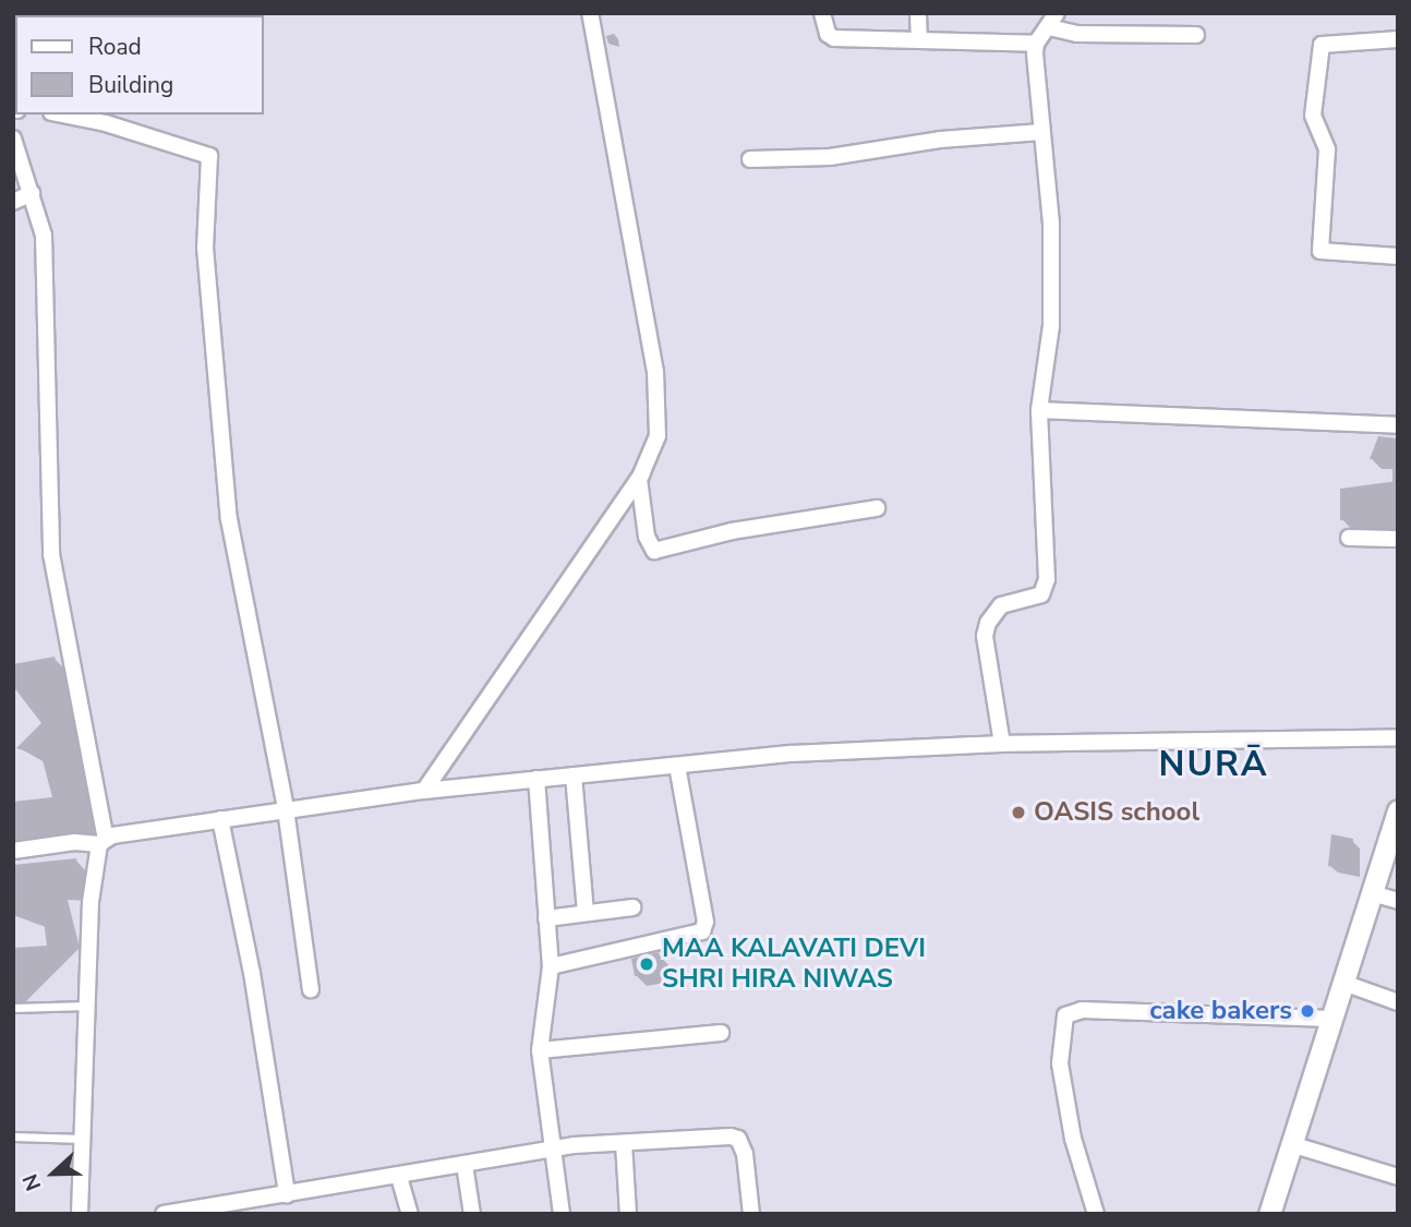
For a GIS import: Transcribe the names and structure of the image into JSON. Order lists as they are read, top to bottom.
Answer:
{
  "districts": ["NURĀ"],
  "places": ["OASIS school", "MAA KALAVATI DEVI SHRI HIRA NIWAS", "cake bakers"],
  "legend": ["Road", "Building"],
  "north": "left"
}
